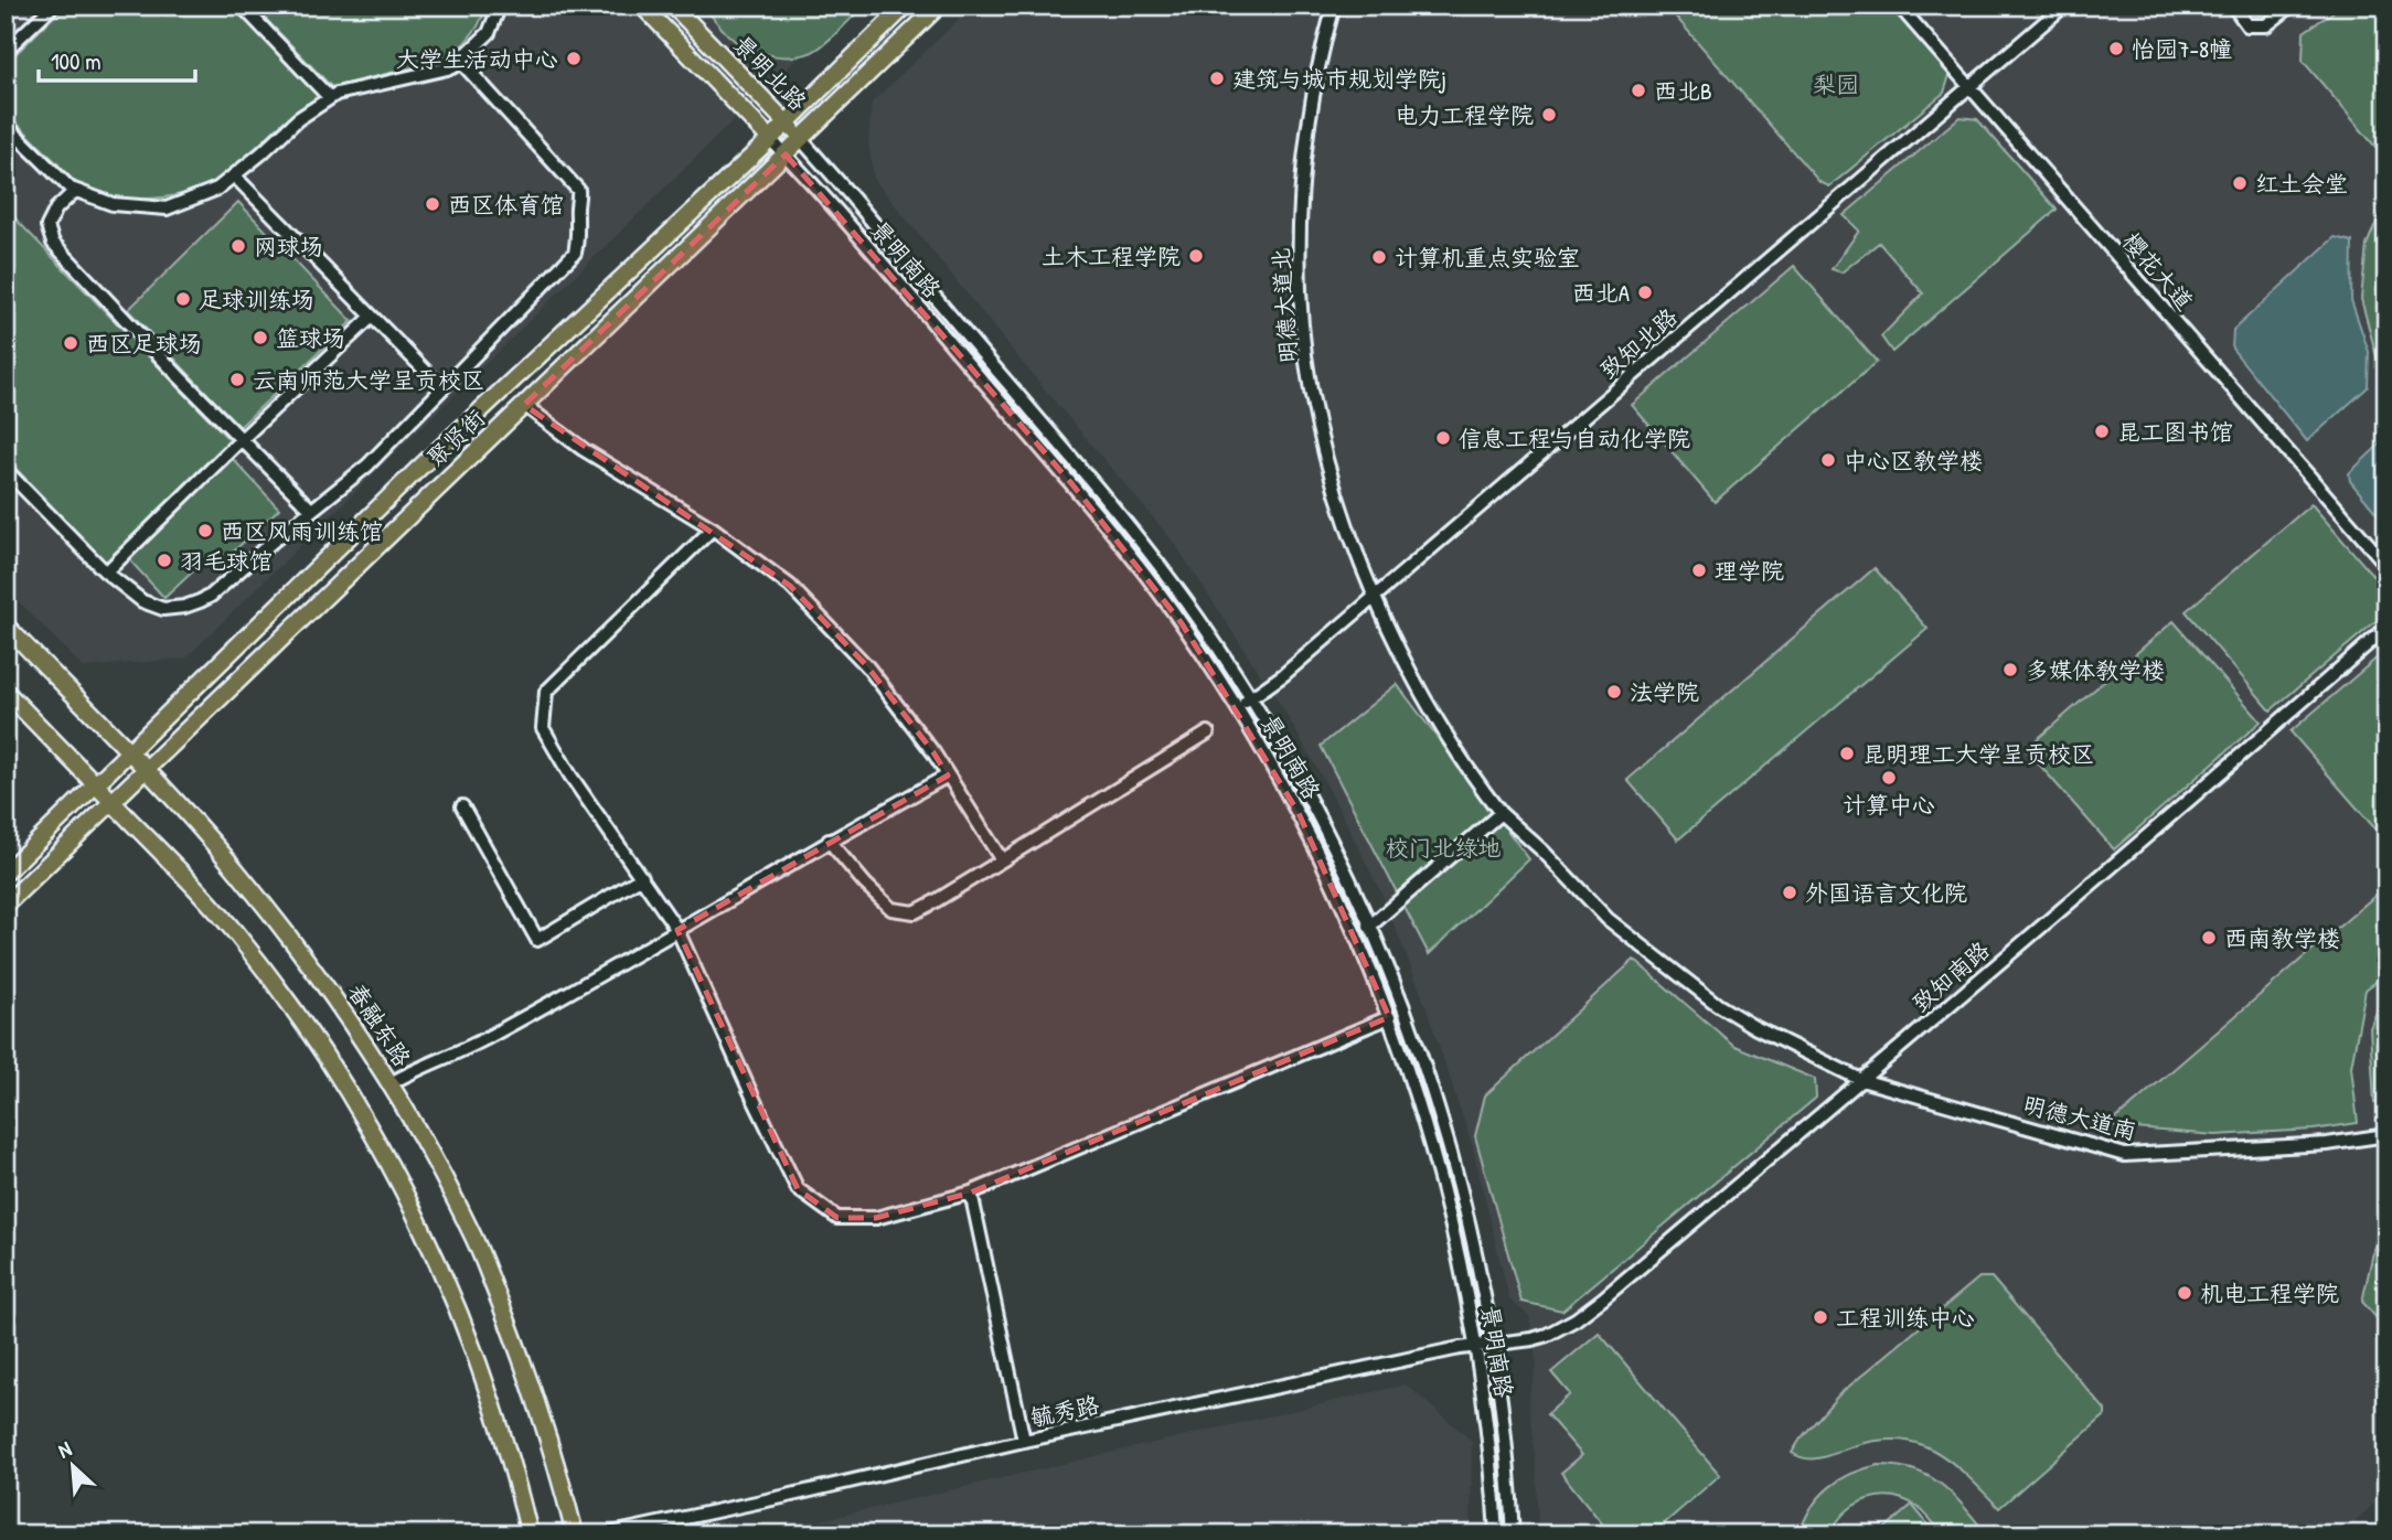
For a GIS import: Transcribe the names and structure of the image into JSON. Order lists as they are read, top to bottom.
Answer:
{
  "streets": {
    "main road": ["景明北路", "聚贤街", "春融东路"],
    "street": [
      "景明南路",
      "樱花大道",
      "明德大道北",
      "致知北路",
      "致知南路",
      "明德大道南",
      "毓秀路"
    ]
  },
  "crossings": [
    ["景明北路", "景明南路"],
    ["景明北路", "聚贤街"],
    ["景明南路", "致知北路"],
    ["景明南路", "聚贤街"],
    ["景明南路", "毓秀路"],
    ["樱花大道", "致知北路"],
    ["明德大道北", "致知北路"],
    ["明德大道北", "明德大道南"],
    ["聚贤街", "春融东路"],
    ["致知南路", "明德大道南"],
    ["致知南路", "毓秀路"]
  ],
  "parks": ["梨园", "校门北绿地"],
  "places": [
    "怡园7-8幢",
    "大学生活动中心",
    "建筑与城市规划学院j",
    "西北B",
    "电力工程学院",
    "红土会堂",
    "西区体育馆",
    "网球场",
    "土木工程学院",
    "计算机重点实验室",
    "西北A",
    "足球训练场",
    "篮球场",
    "西区足球场",
    "云南师范大学呈贡校区",
    "昆工图书馆",
    "信息工程与自动化学院",
    "中心区教学楼",
    "西区风雨训练馆",
    "羽毛球馆",
    "理学院",
    "多媒体教学楼",
    "法学院",
    "昆明理工大学呈贡校区",
    "计算中心",
    "外国语言文化院",
    "西南教学楼",
    "机电工程学院",
    "工程训练中心"
  ],
  "scale_bar": "100 m",
  "north": "top left"
}
